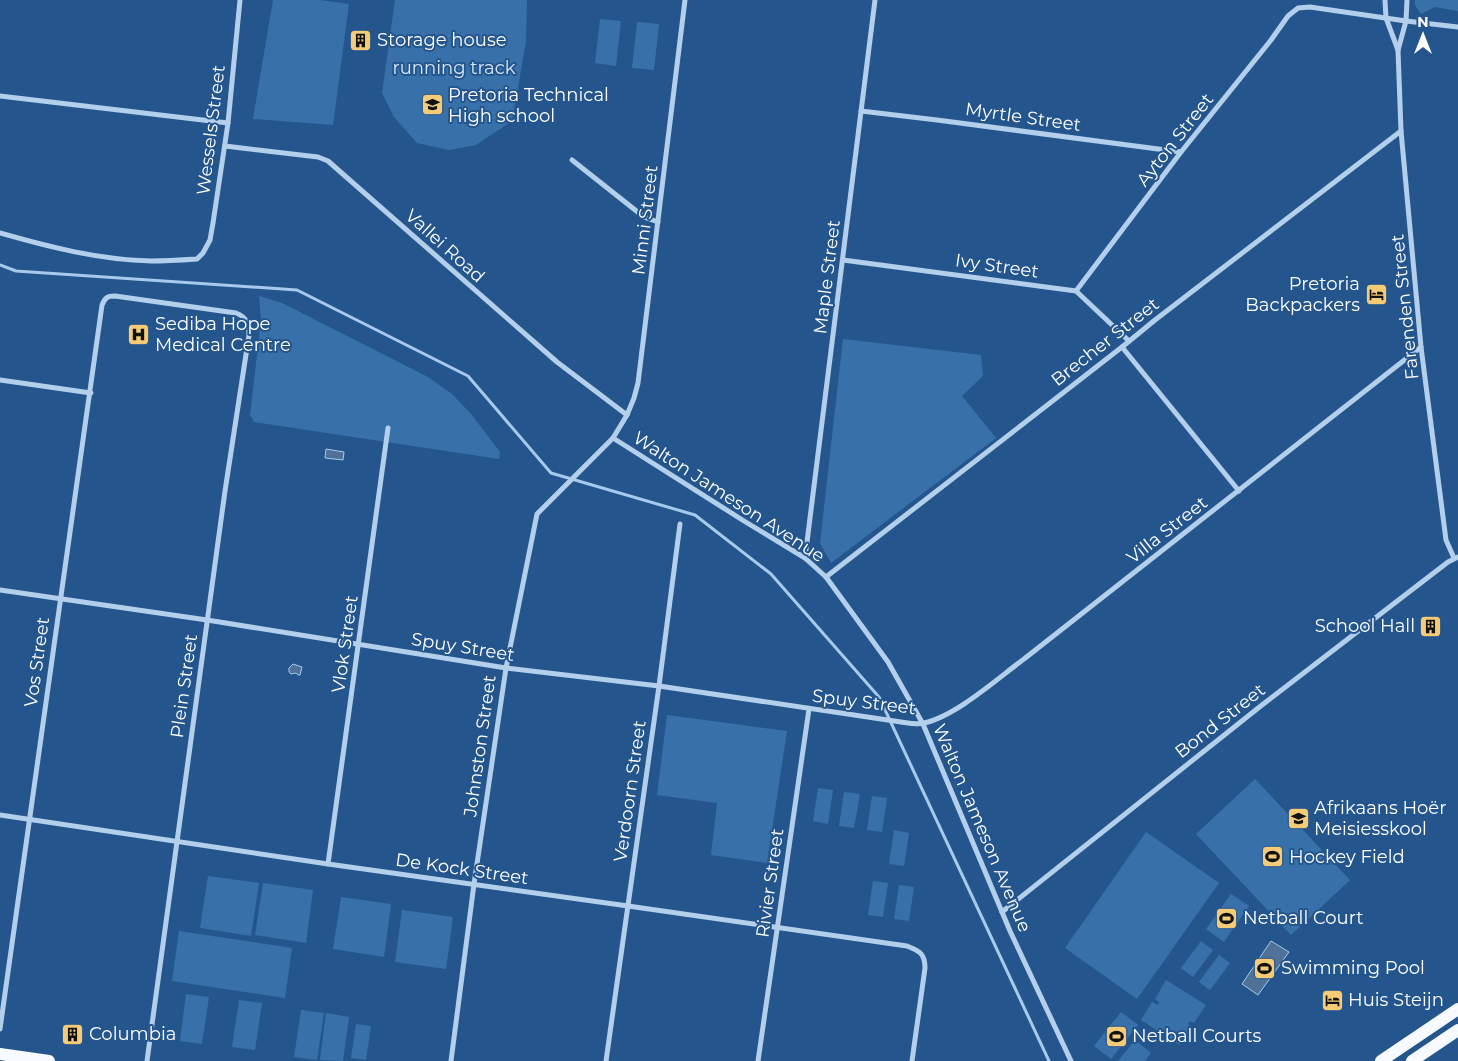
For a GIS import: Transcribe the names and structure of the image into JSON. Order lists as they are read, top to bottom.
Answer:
{
  "streets": {
    "street": [
      "Myrtle Street",
      "Wessels Street",
      "Ayton Street",
      "Minni Street",
      "Vallei Road",
      "Ivy Street",
      "Maple Street",
      "Farenden Street",
      "Brecher Street",
      "Walton Jameson Avenue",
      "Villa Street",
      "Vlok Street",
      "Spuy Street",
      "Vos Street",
      "Plein Street",
      "Bond Street",
      "Johnston Street",
      "Verdoorn Street",
      "De Kock Street",
      "Rivier Street"
    ]
  },
  "crossings": [
    ["Myrtle Street", "Ayton Street"],
    ["Myrtle Street", "Maple Street"],
    ["Wessels Street", "Vallei Road"],
    ["Ayton Street", "Ivy Street"],
    ["Ayton Street", "Farenden Street"],
    ["Minni Street", "Vallei Road"],
    ["Minni Street", "Walton Jameson Avenue"],
    ["Minni Street", "Johnston Street"],
    ["Ivy Street", "Maple Street"],
    ["Maple Street", "Walton Jameson Avenue"],
    ["Farenden Street", "Brecher Street"],
    ["Farenden Street", "Villa Street"],
    ["Farenden Street", "Bond Street"],
    ["Brecher Street", "Walton Jameson Avenue"],
    ["Walton Jameson Avenue", "Villa Street"],
    ["Walton Jameson Avenue", "Spuy Street"],
    ["Walton Jameson Avenue", "Bond Street"],
    ["Walton Jameson Avenue", "Johnston Street"],
    ["Villa Street", "Spuy Street"],
    ["Vlok Street", "Spuy Street"],
    ["Vlok Street", "De Kock Street"],
    ["Spuy Street", "Vos Street"],
    ["Spuy Street", "Plein Street"],
    ["Spuy Street", "Johnston Street"],
    ["Spuy Street", "Verdoorn Street"],
    ["Spuy Street", "Rivier Street"],
    ["Vos Street", "Plein Street"],
    ["Vos Street", "De Kock Street"],
    ["Plein Street", "De Kock Street"],
    ["Johnston Street", "De Kock Street"],
    ["Verdoorn Street", "De Kock Street"],
    ["De Kock Street", "Rivier Street"]
  ],
  "parks": ["running track"],
  "places": {
    "building": ["Storage house", "School Hall", "Columbia"],
    "school or university": ["Pretoria Technical High school", "Afrikaans Hoër Meisiesskool"],
    "hotel": ["Pretoria Backpackers", "Huis Steijn"],
    "hospital": ["Sediba Hope Medical Centre"],
    "sports": [
      "Hockey Field",
      "Netball Court",
      "Swimming Pool",
      "Netball Courts"
    ]
  },
  "north": "top"
}
